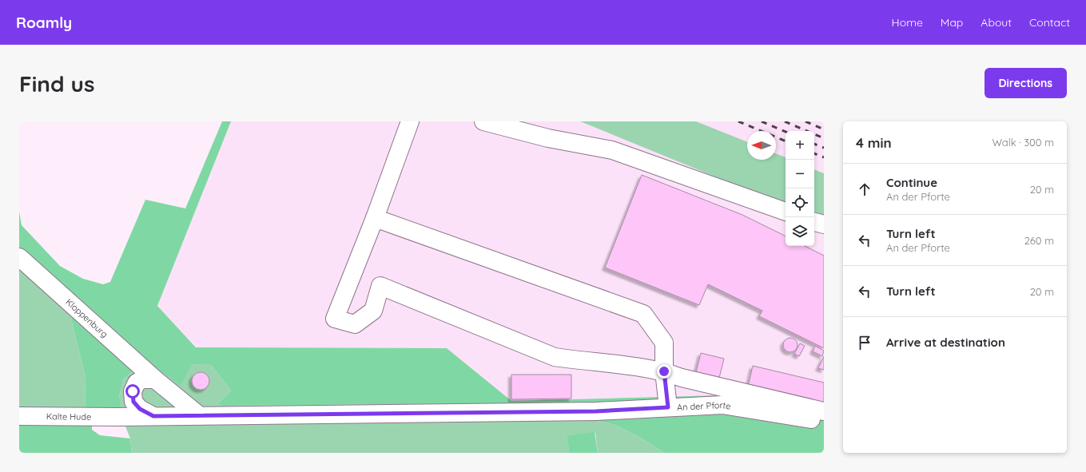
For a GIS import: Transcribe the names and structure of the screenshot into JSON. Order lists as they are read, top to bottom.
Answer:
{
  "streets": {
    "street": ["Kloppenburg", "An der Pforte", "Kalte Hude"]
  },
  "crossings": [
    ["Kloppenburg", "An der Pforte"],
    ["An der Pforte", "Kalte Hude"]
  ],
  "north": "left",
  "page": {
    "header": "Roamly",
    "nav": [
      "Home",
      "Map",
      "About",
      "Contact"
    ],
    "buttons": "Directions",
    "title": "Find us",
    "heading": ["4 min", "Walk · 300 m"],
    "map_buttons": ["+", "−"],
    "list": [
      ["Continue", "An der Pforte", "20 m"],
      ["Turn left", "An der Pforte", "260 m"],
      ["Turn left", "20 m"],
      "Arrive at destination"
    ]
  }
}
